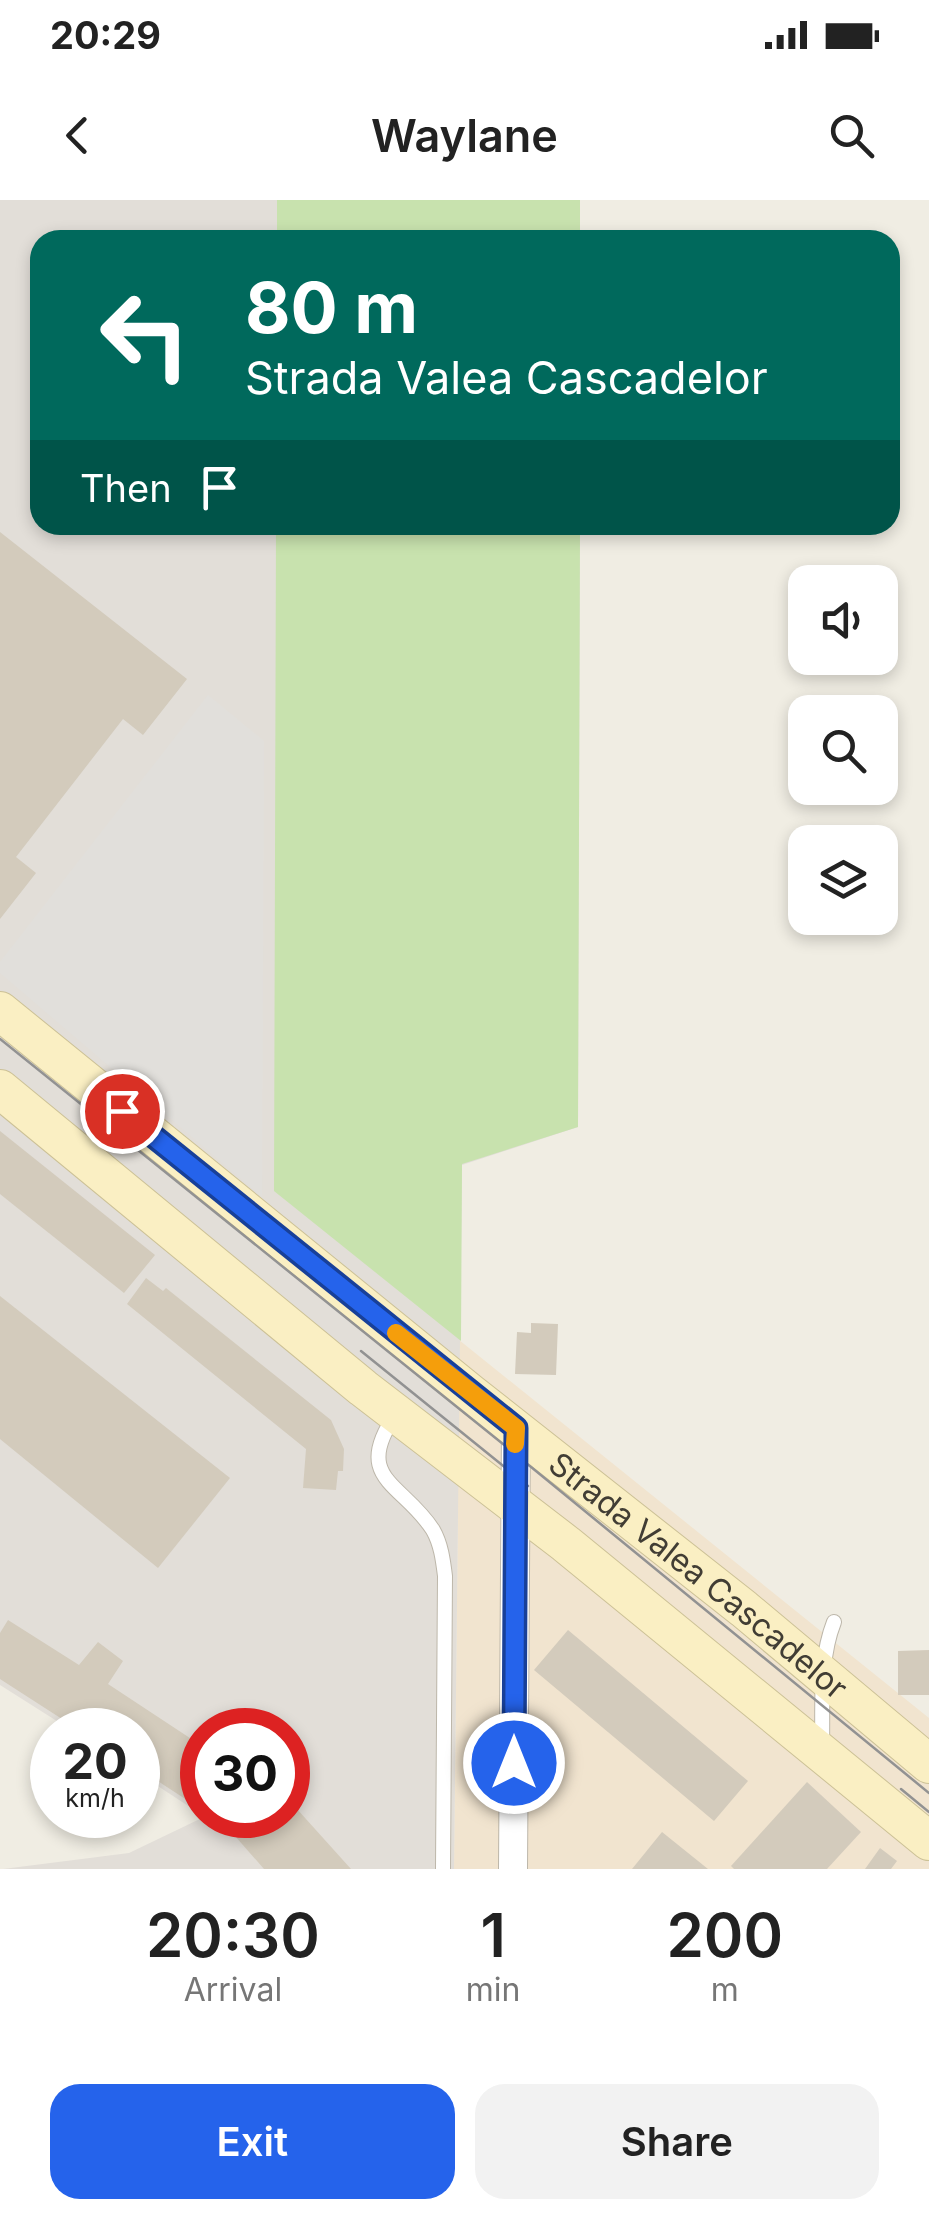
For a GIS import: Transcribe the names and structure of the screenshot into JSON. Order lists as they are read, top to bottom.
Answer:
{
  "streets": {
    "main road": ["Strada Valea Cascadelor"]
  },
  "page": {
    "status": "20:29",
    "header": "Waylane",
    "turn": ["80 m", "Strada Valea Cascadelor"],
    "then": "Then",
    "speed": "20 km/h",
    "limit": "30",
    "eta": [
      "20:30",
      "Arrival",
      "1",
      "min",
      "200",
      "m"
    ],
    "buttons": ["Exit", "Share"]
  }
}
